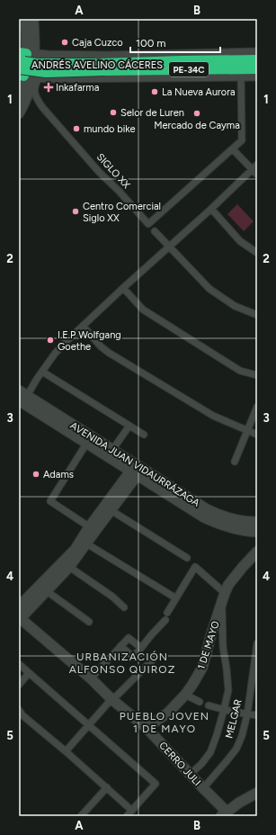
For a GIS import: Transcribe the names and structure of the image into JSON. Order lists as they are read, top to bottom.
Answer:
{
  "streets": {
    "highway": ["ANDRÉS AVELINO CÁCERES", "PE-34C"],
    "main road": ["AVENIDA JUAN VIDAURRÁZAGA", "1 DE MAYO", "CERRO JULI"],
    "street": ["SIGLO XX", "MELGAR"]
  },
  "crossings": [
    ["1 DE MAYO", "CERRO JULI"],
    ["MELGAR", "CERRO JULI"]
  ],
  "districts": ["URBANIZACIÓN ALFONSO QUIROZ", "PUEBLO JOVEN 1 DE MAYO"],
  "places": {
    "other": [
      "Caja Cuzco",
      "La Nueva Aurora",
      "Selor de Luren",
      "Mercado de Cayma",
      "mundo bike",
      "Centro Comercial Siglo XX",
      "I.E.P Wolfgang Goethe",
      "Adams"
    ],
    "health": ["Inkafarma"]
  },
  "scale_bar": "100 m",
  "grid": {
    "columns": ["A", "B"],
    "rows": [
      "1",
      "2",
      "3",
      "4",
      "5"
    ]
  }
}
